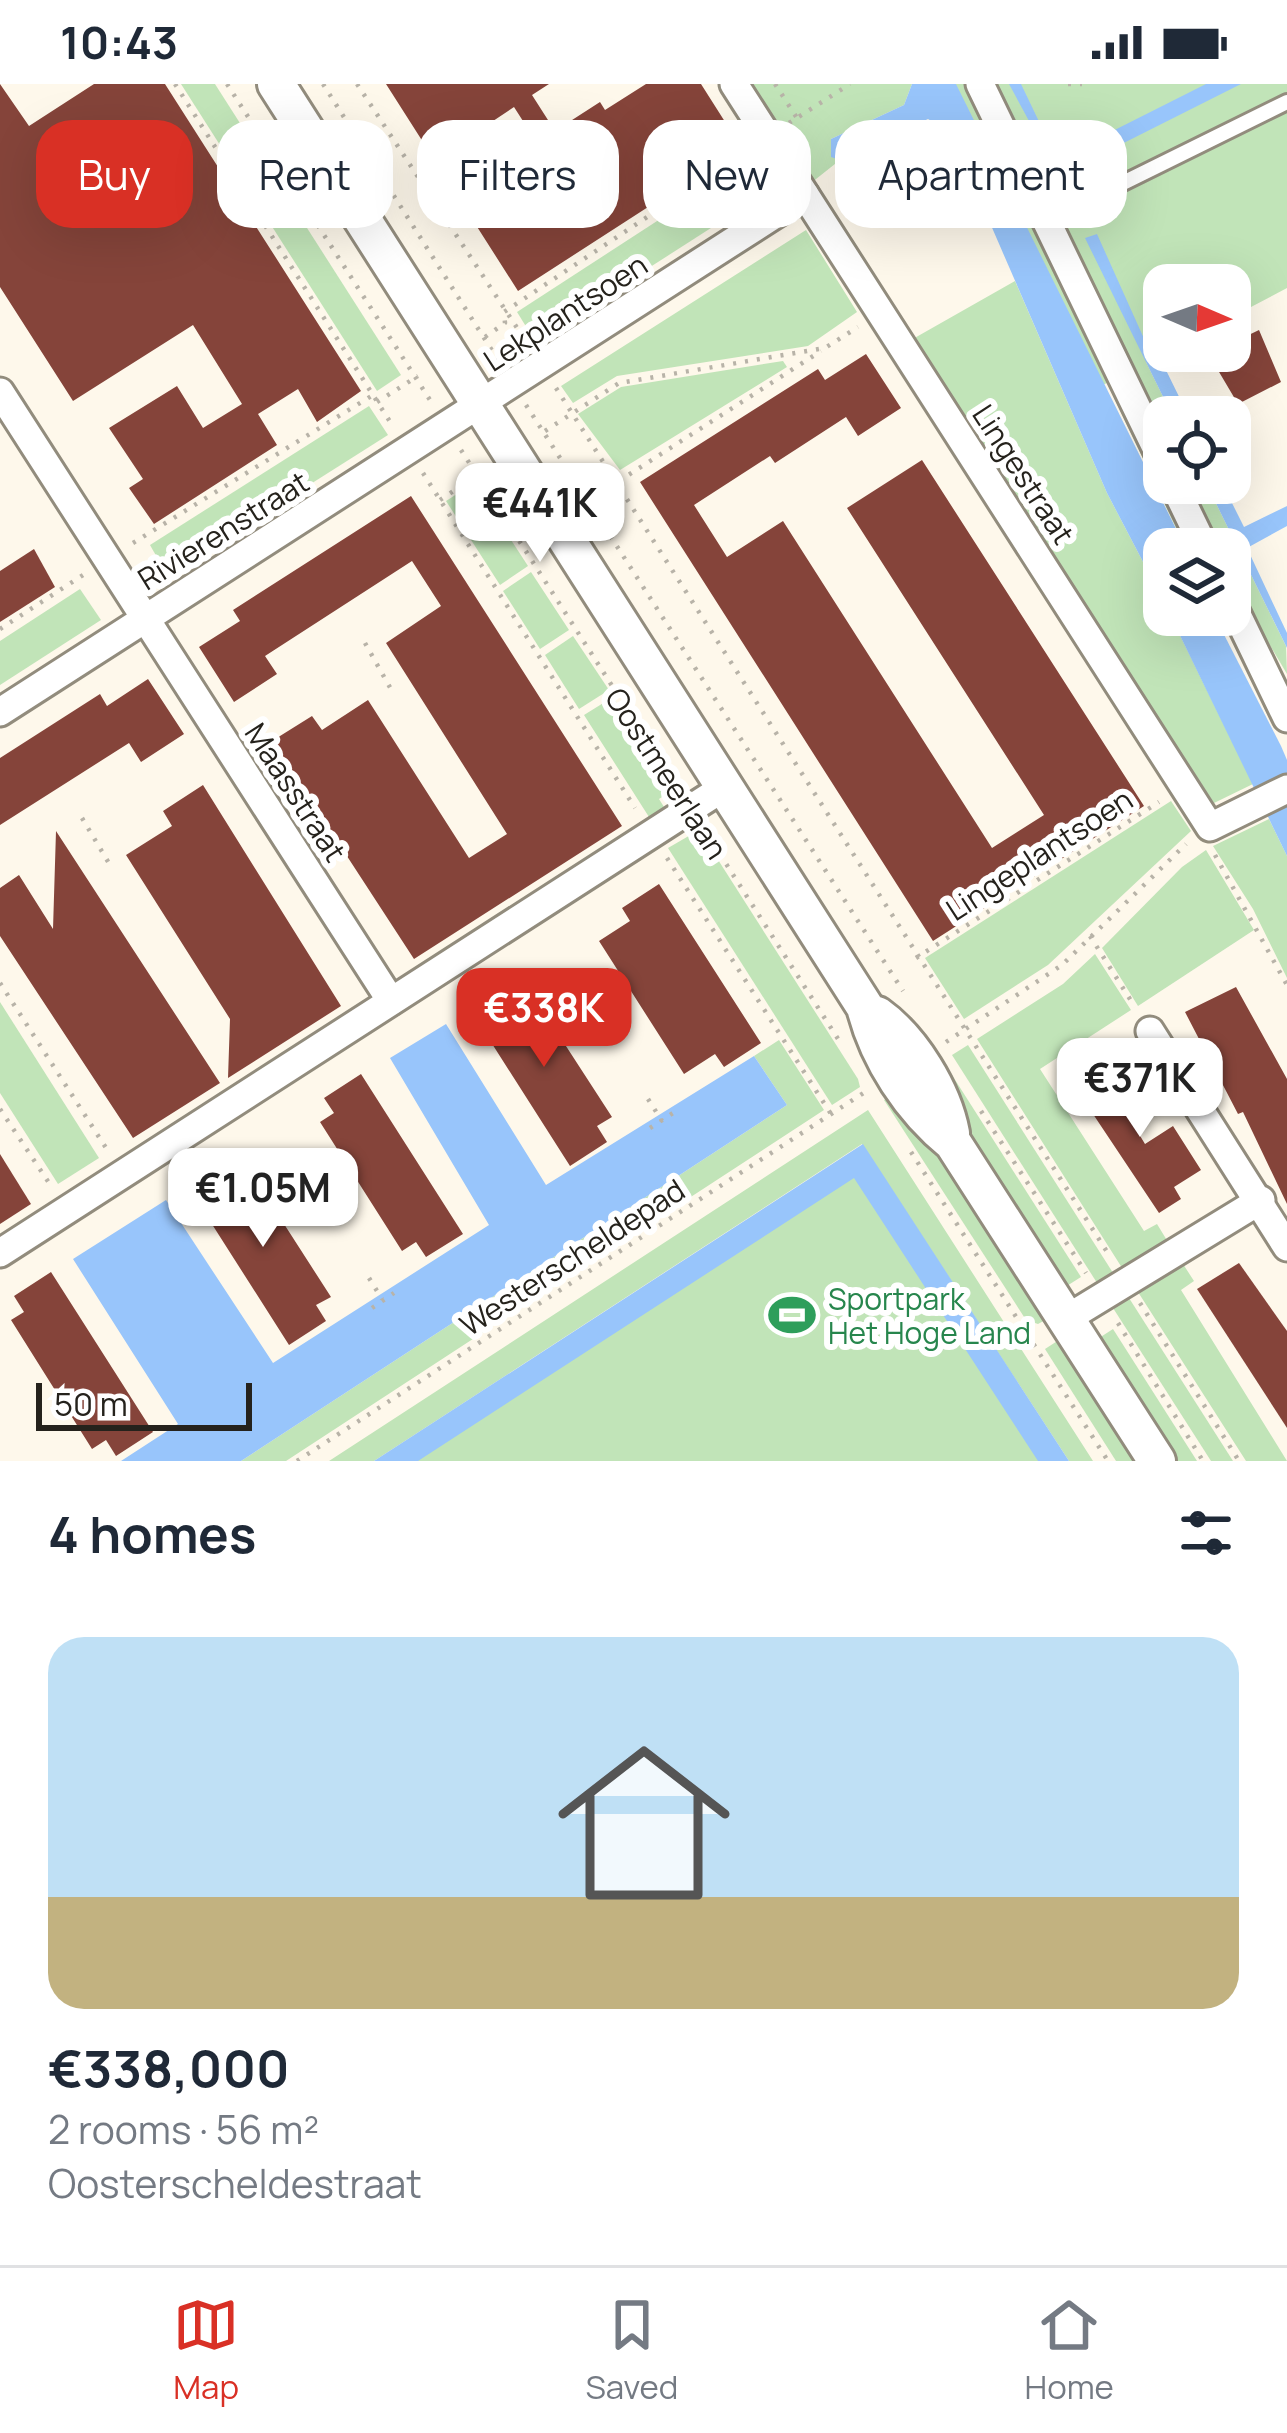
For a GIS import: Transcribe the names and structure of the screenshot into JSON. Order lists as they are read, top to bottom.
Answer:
{
  "streets": {
    "street": [
      "Lekplantsoen",
      "Lingestraat",
      "Rivierenstraat",
      "Oostmeerlaan",
      "Maasstraat"
    ],
    "path": ["Lingeplantsoen", "Westerscheldepad"]
  },
  "crossings": [
    ["Lekplantsoen", "Rivierenstraat"],
    ["Lekplantsoen", "Oostmeerlaan"],
    ["Lingestraat", "Lingeplantsoen"],
    ["Rivierenstraat", "Oostmeerlaan"],
    ["Rivierenstraat", "Maasstraat"],
    ["Oostmeerlaan", "Westerscheldepad"]
  ],
  "places": {
    "sports": ["Sportpark Het Hoge Land"]
  },
  "scale_bar": "50 m",
  "north": "right",
  "page": {
    "status": "10:43",
    "chip": [
      "Buy",
      "Rent",
      "Filters",
      "New",
      "Apartment"
    ],
    "price": [
      "€441K",
      "€338K",
      "€371K",
      "€1.05M"
    ],
    "scale": "50 m",
    "heading": "4 homes",
    "list": [
      {
        "name": "€338,000",
        "note": "2 rooms · 56 m² · Oosterscheldestraat"
      }
    ],
    "tabs": ["Map", "Saved", "Home"]
  }
}
